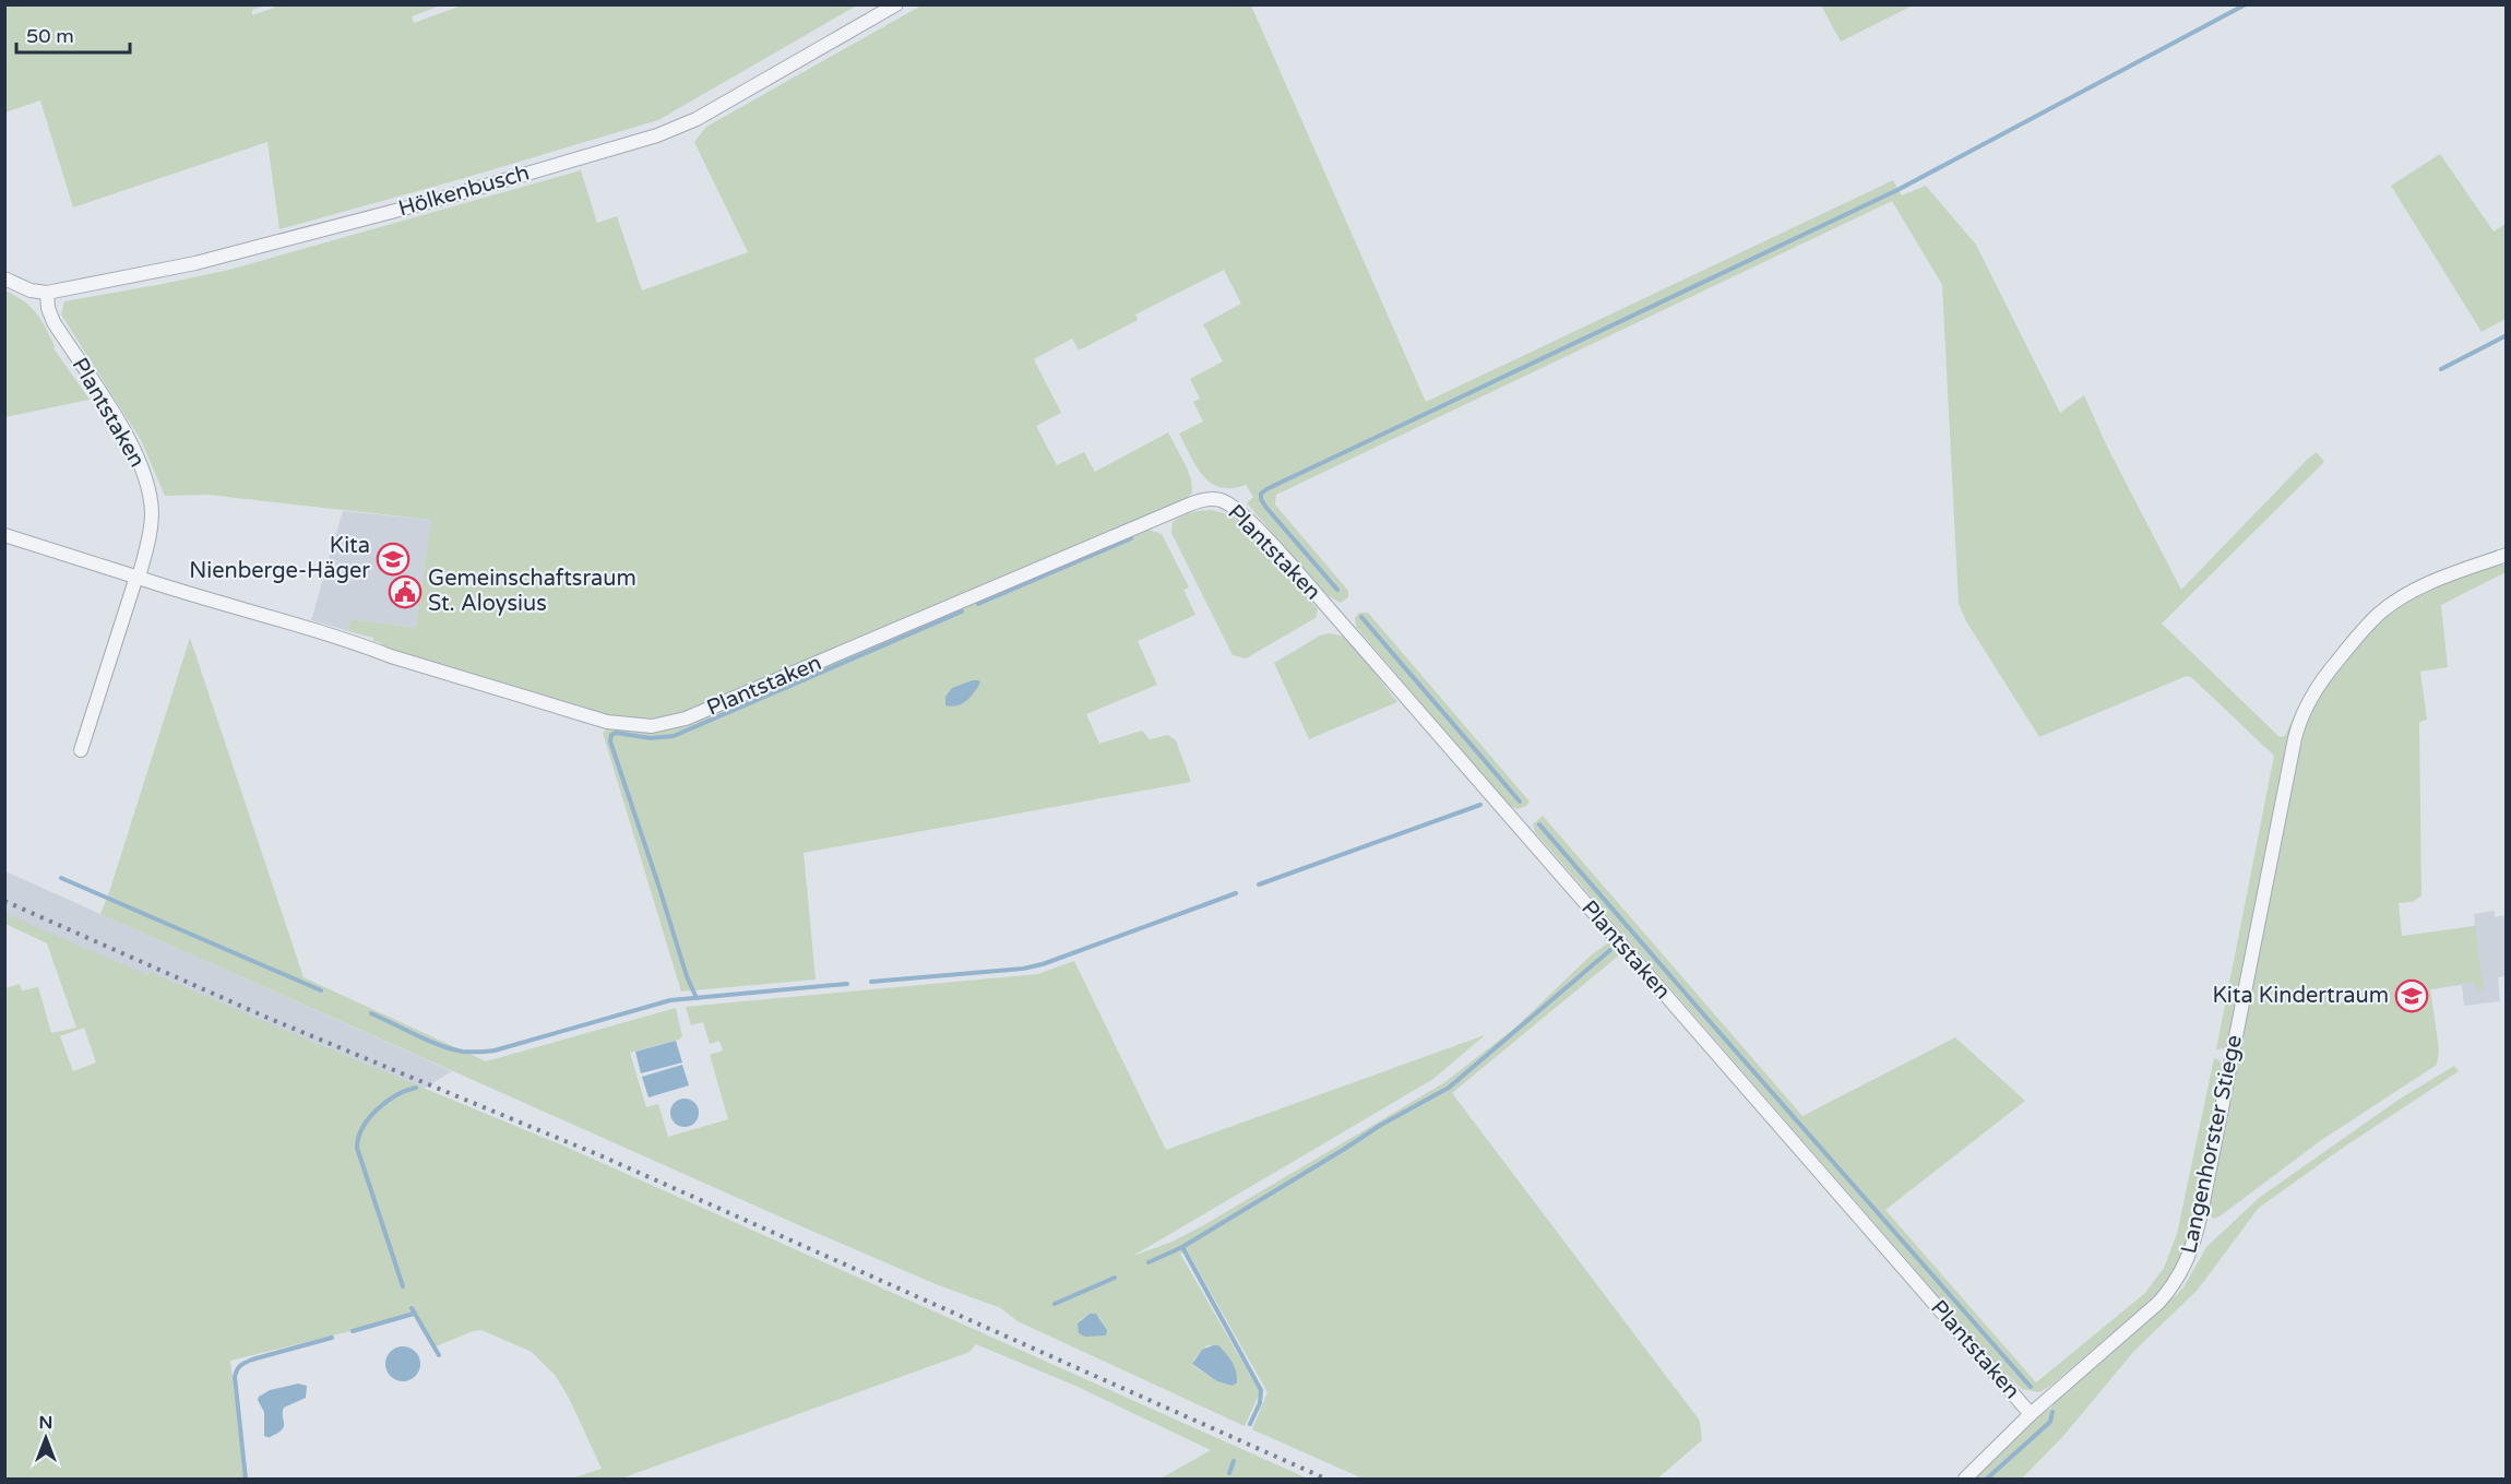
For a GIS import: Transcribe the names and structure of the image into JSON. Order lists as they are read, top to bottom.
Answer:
{
  "streets": {
    "street": ["Hölkenbusch", "Plantstaken", "Langenhorster Stiege"]
  },
  "crossings": [
    ["Hölkenbusch", "Plantstaken"],
    ["Plantstaken", "Langenhorster Stiege"]
  ],
  "places": {
    "school or university": ["Kita Nienberge-Häger", "Kita Kindertraum"],
    "public building": ["Gemeinschaftsraum St. Aloysius"]
  },
  "scale_bar": "50 m",
  "north": "top"
}
